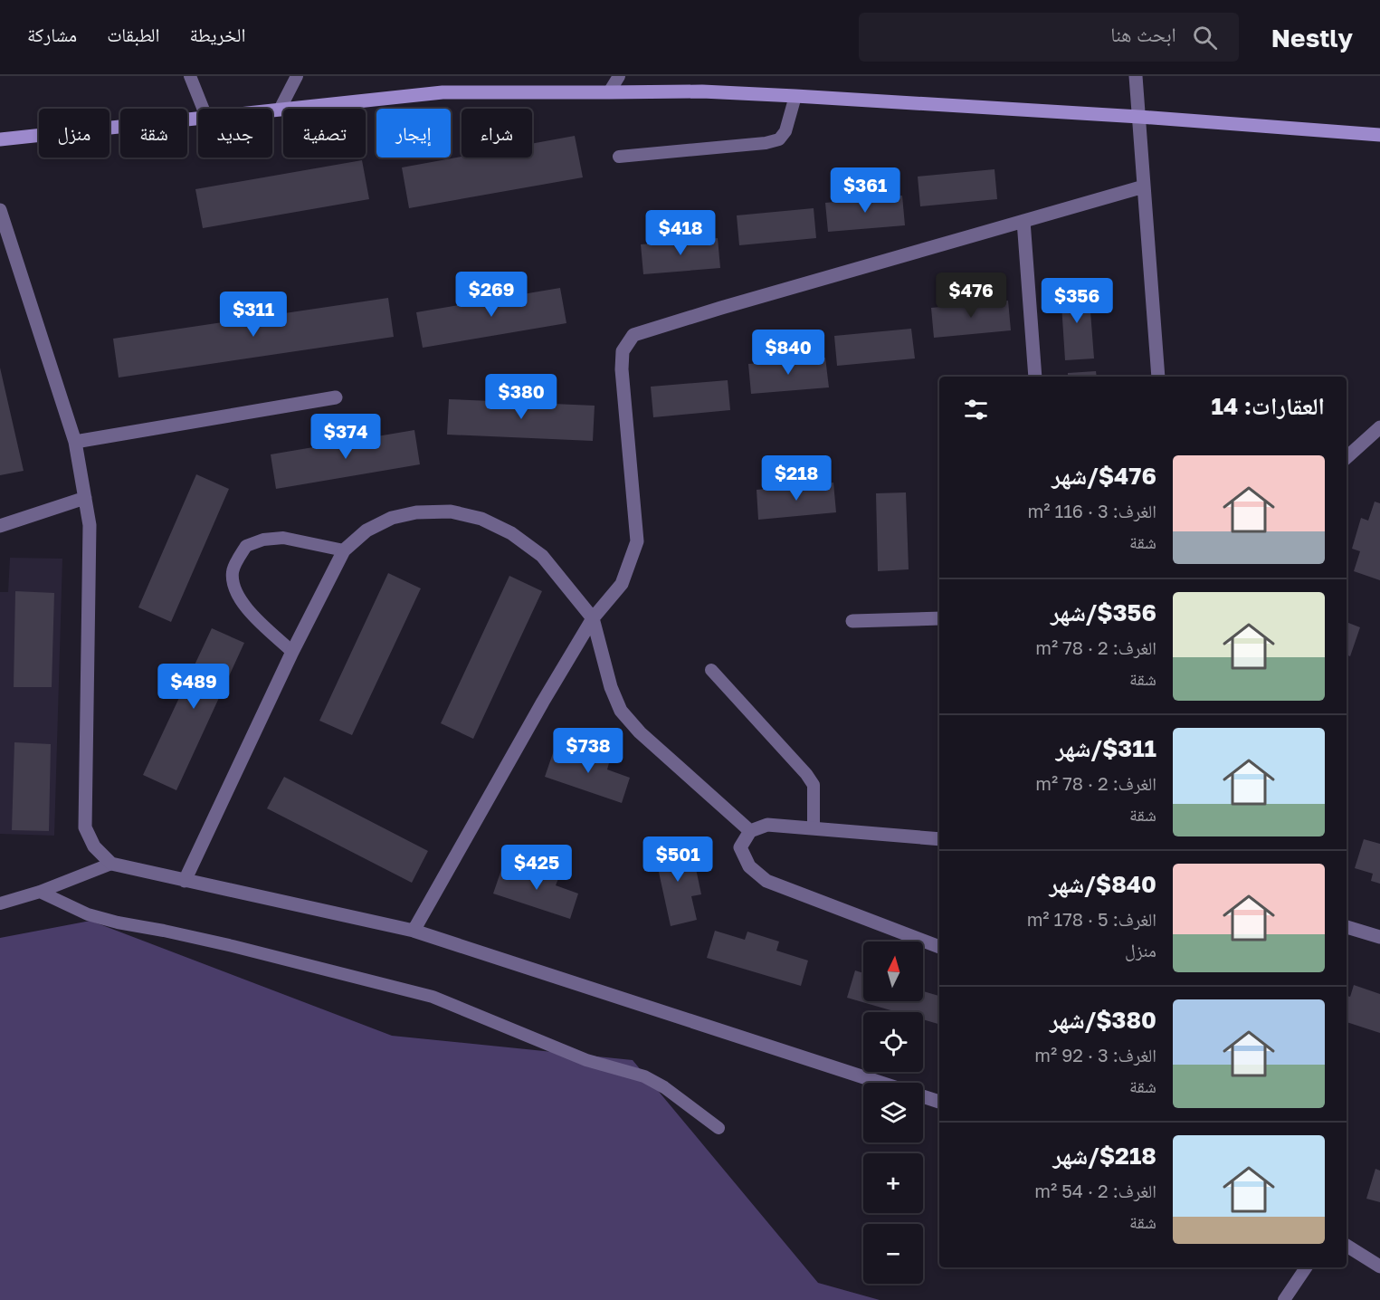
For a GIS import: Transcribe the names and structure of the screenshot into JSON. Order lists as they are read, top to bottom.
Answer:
{
  "north": "top",
  "page": {
    "header": "Nestly",
    "search": "ابحث هنا",
    "nav": ["الخريطة", "الطبقات", "مشاركة"],
    "chip": [
      "شراء",
      "إيجار",
      "تصفية",
      "جديد",
      "شقة",
      "منزل"
    ],
    "price": [
      "$361",
      "$418",
      "$269",
      "$476",
      "$356",
      "$311",
      "$840",
      "$380",
      "$374",
      "$218",
      "$489",
      "$738",
      "$501",
      "$425"
    ],
    "heading": "العقارات: 14",
    "list": [
      {
        "name": "$476/شهر",
        "note": "الغرف: 3 · 116 m² · شقة"
      },
      {
        "name": "$356/شهر",
        "note": "الغرف: 2 · 78 m² · شقة"
      },
      {
        "name": "$311/شهر",
        "note": "الغرف: 2 · 78 m² · شقة"
      },
      {
        "name": "$840/شهر",
        "note": "الغرف: 5 · 178 m² · منزل"
      },
      {
        "name": "$380/شهر",
        "note": "الغرف: 3 · 92 m² · شقة"
      },
      {
        "name": "$218/شهر",
        "note": "الغرف: 2 · 54 m² · شقة"
      }
    ],
    "map_buttons": ["+", "−"]
  }
}
